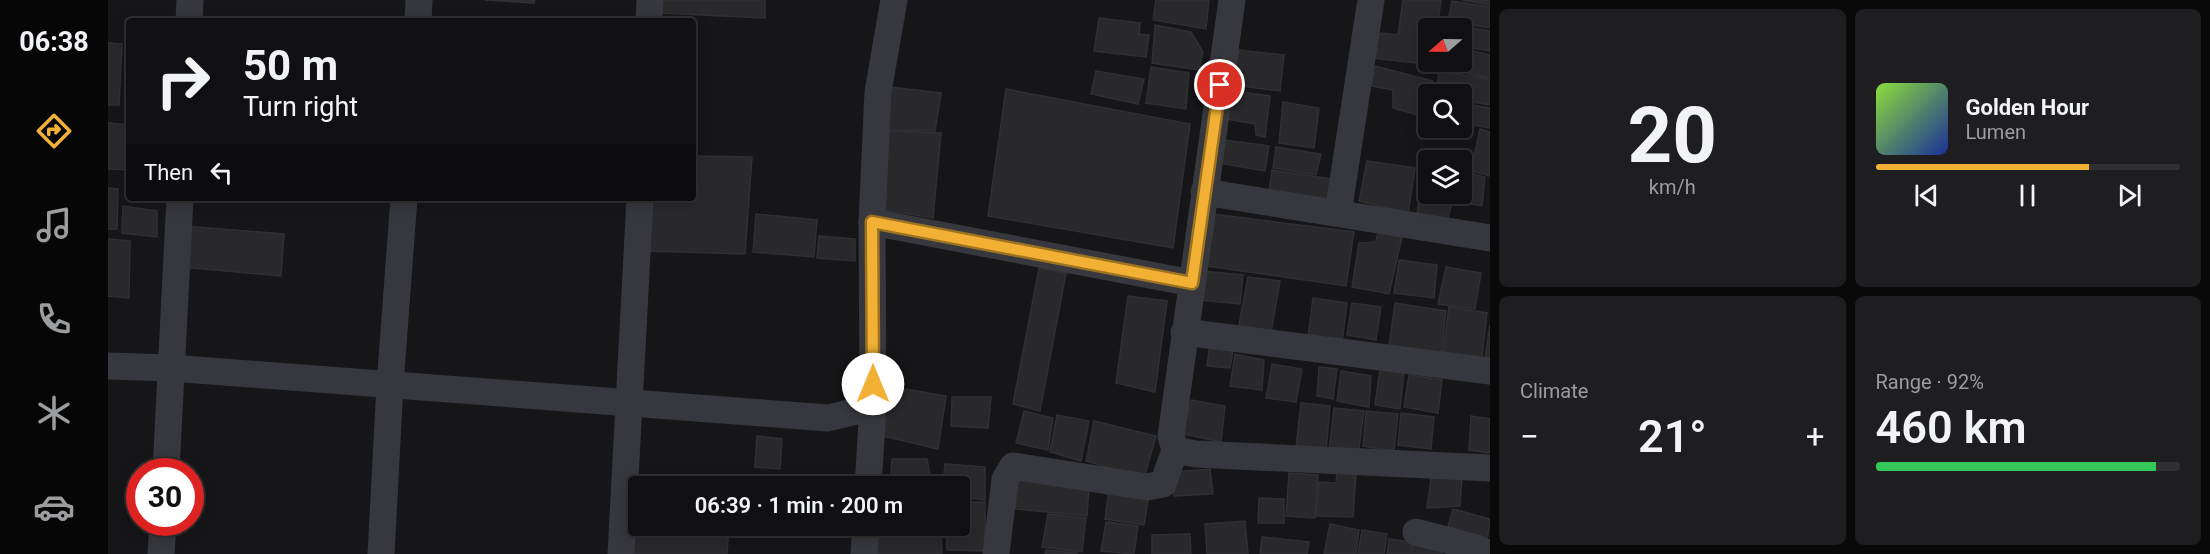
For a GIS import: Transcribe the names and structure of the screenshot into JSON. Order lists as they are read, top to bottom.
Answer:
{
  "north": "left",
  "page": {
    "tabs": "06:38",
    "tile": [
      ["20", "km/h"],
      "Climate",
      ["Range · 92%", "460 km"]
    ],
    "turn": ["50 m", "Turn right"],
    "song": ["Golden Hour", "Lumen"],
    "then": "Then",
    "heat": ["−", "21°", "+"],
    "limit": "30",
    "trip": "06:39 · 1 min · 200 m"
  }
}
